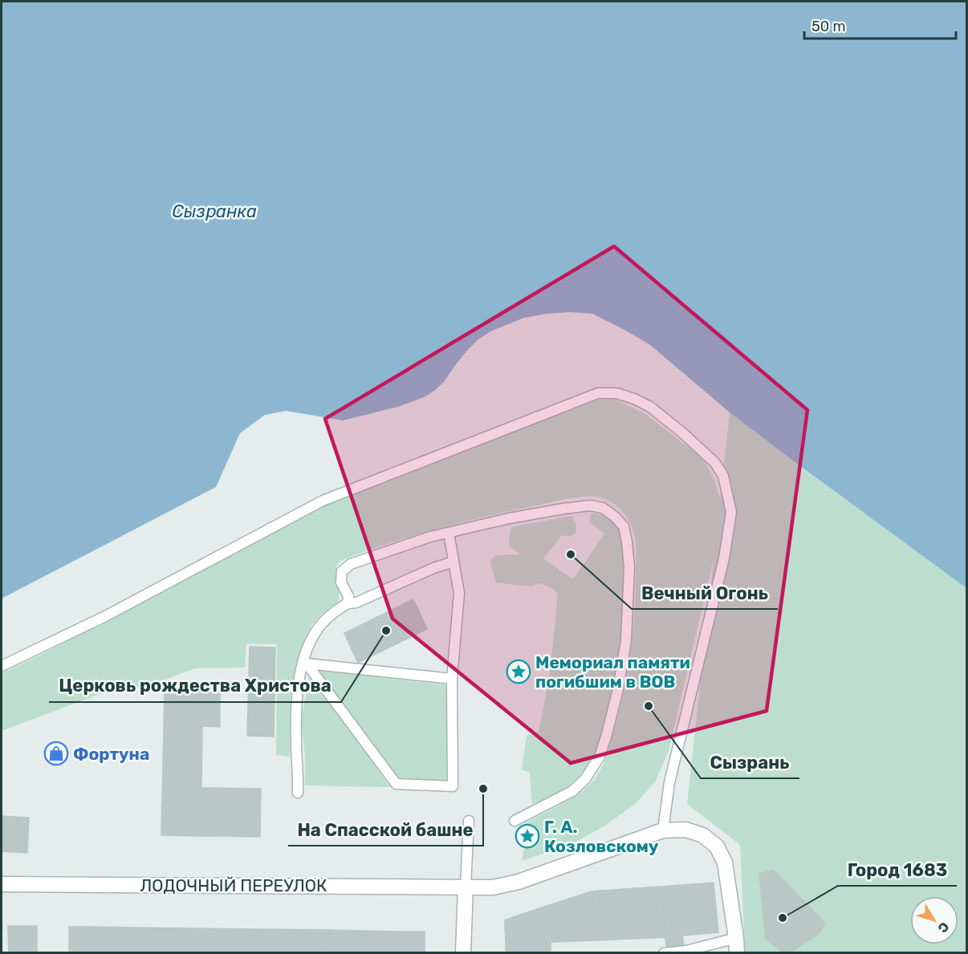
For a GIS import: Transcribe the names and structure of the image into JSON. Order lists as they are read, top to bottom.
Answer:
{
  "streets": {
    "street": ["ЛОДОЧНЫЙ ПЕРЕУЛОК"]
  },
  "water": ["Сызранка"],
  "places": {
    "other": [
      "Вечный Огонь",
      "Церковь рождества Христова",
      "Сызрань",
      "На Спасской башне",
      "Город 1683"
    ],
    "place": ["Мемориал памяти погибшим в ВОВ", "Г. А. Козловскому"],
    "shop": ["Фортуна"]
  },
  "scale_bar": "50 m",
  "north": "bottom right"
}
